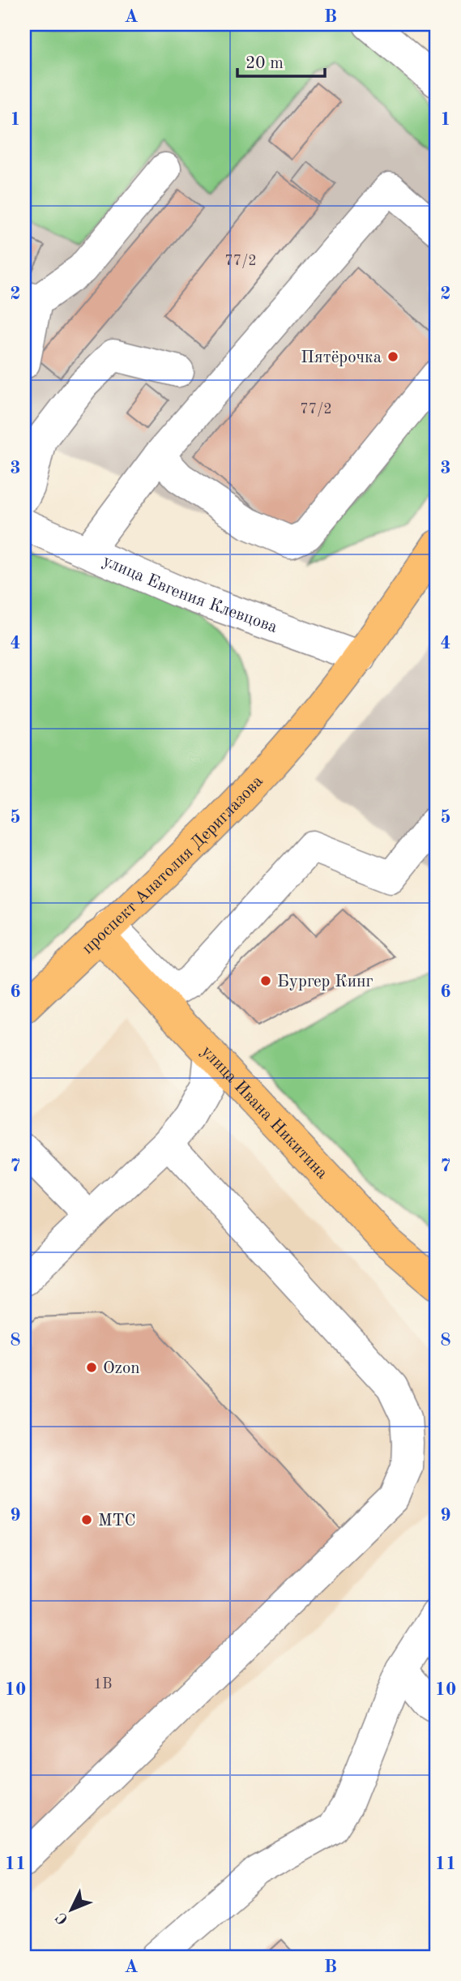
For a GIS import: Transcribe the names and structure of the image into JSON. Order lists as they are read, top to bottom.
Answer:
{
  "streets": {
    "main road": ["проспект Анатолия Дериглазова", "улица Ивана Никитина"],
    "street": ["улица Евгения Клевцова"]
  },
  "crossings": [
    ["улица Евгения Клевцова", "проспект Анатолия Дериглазова"],
    ["проспект Анатолия Дериглазова", "улица Ивана Никитина"]
  ],
  "places": [
    "Пятёрочка",
    "Бургер Кинг",
    "Ozon",
    "МТС"
  ],
  "house_numbers": ["77/2", "77/2", "1В"],
  "scale_bar": "20 m",
  "north": "bottom left",
  "grid": {
    "columns": ["A", "B"],
    "rows": [
      "1",
      "2",
      "3",
      "4",
      "5",
      "6",
      "7",
      "8",
      "9",
      "10",
      "11"
    ]
  }
}
